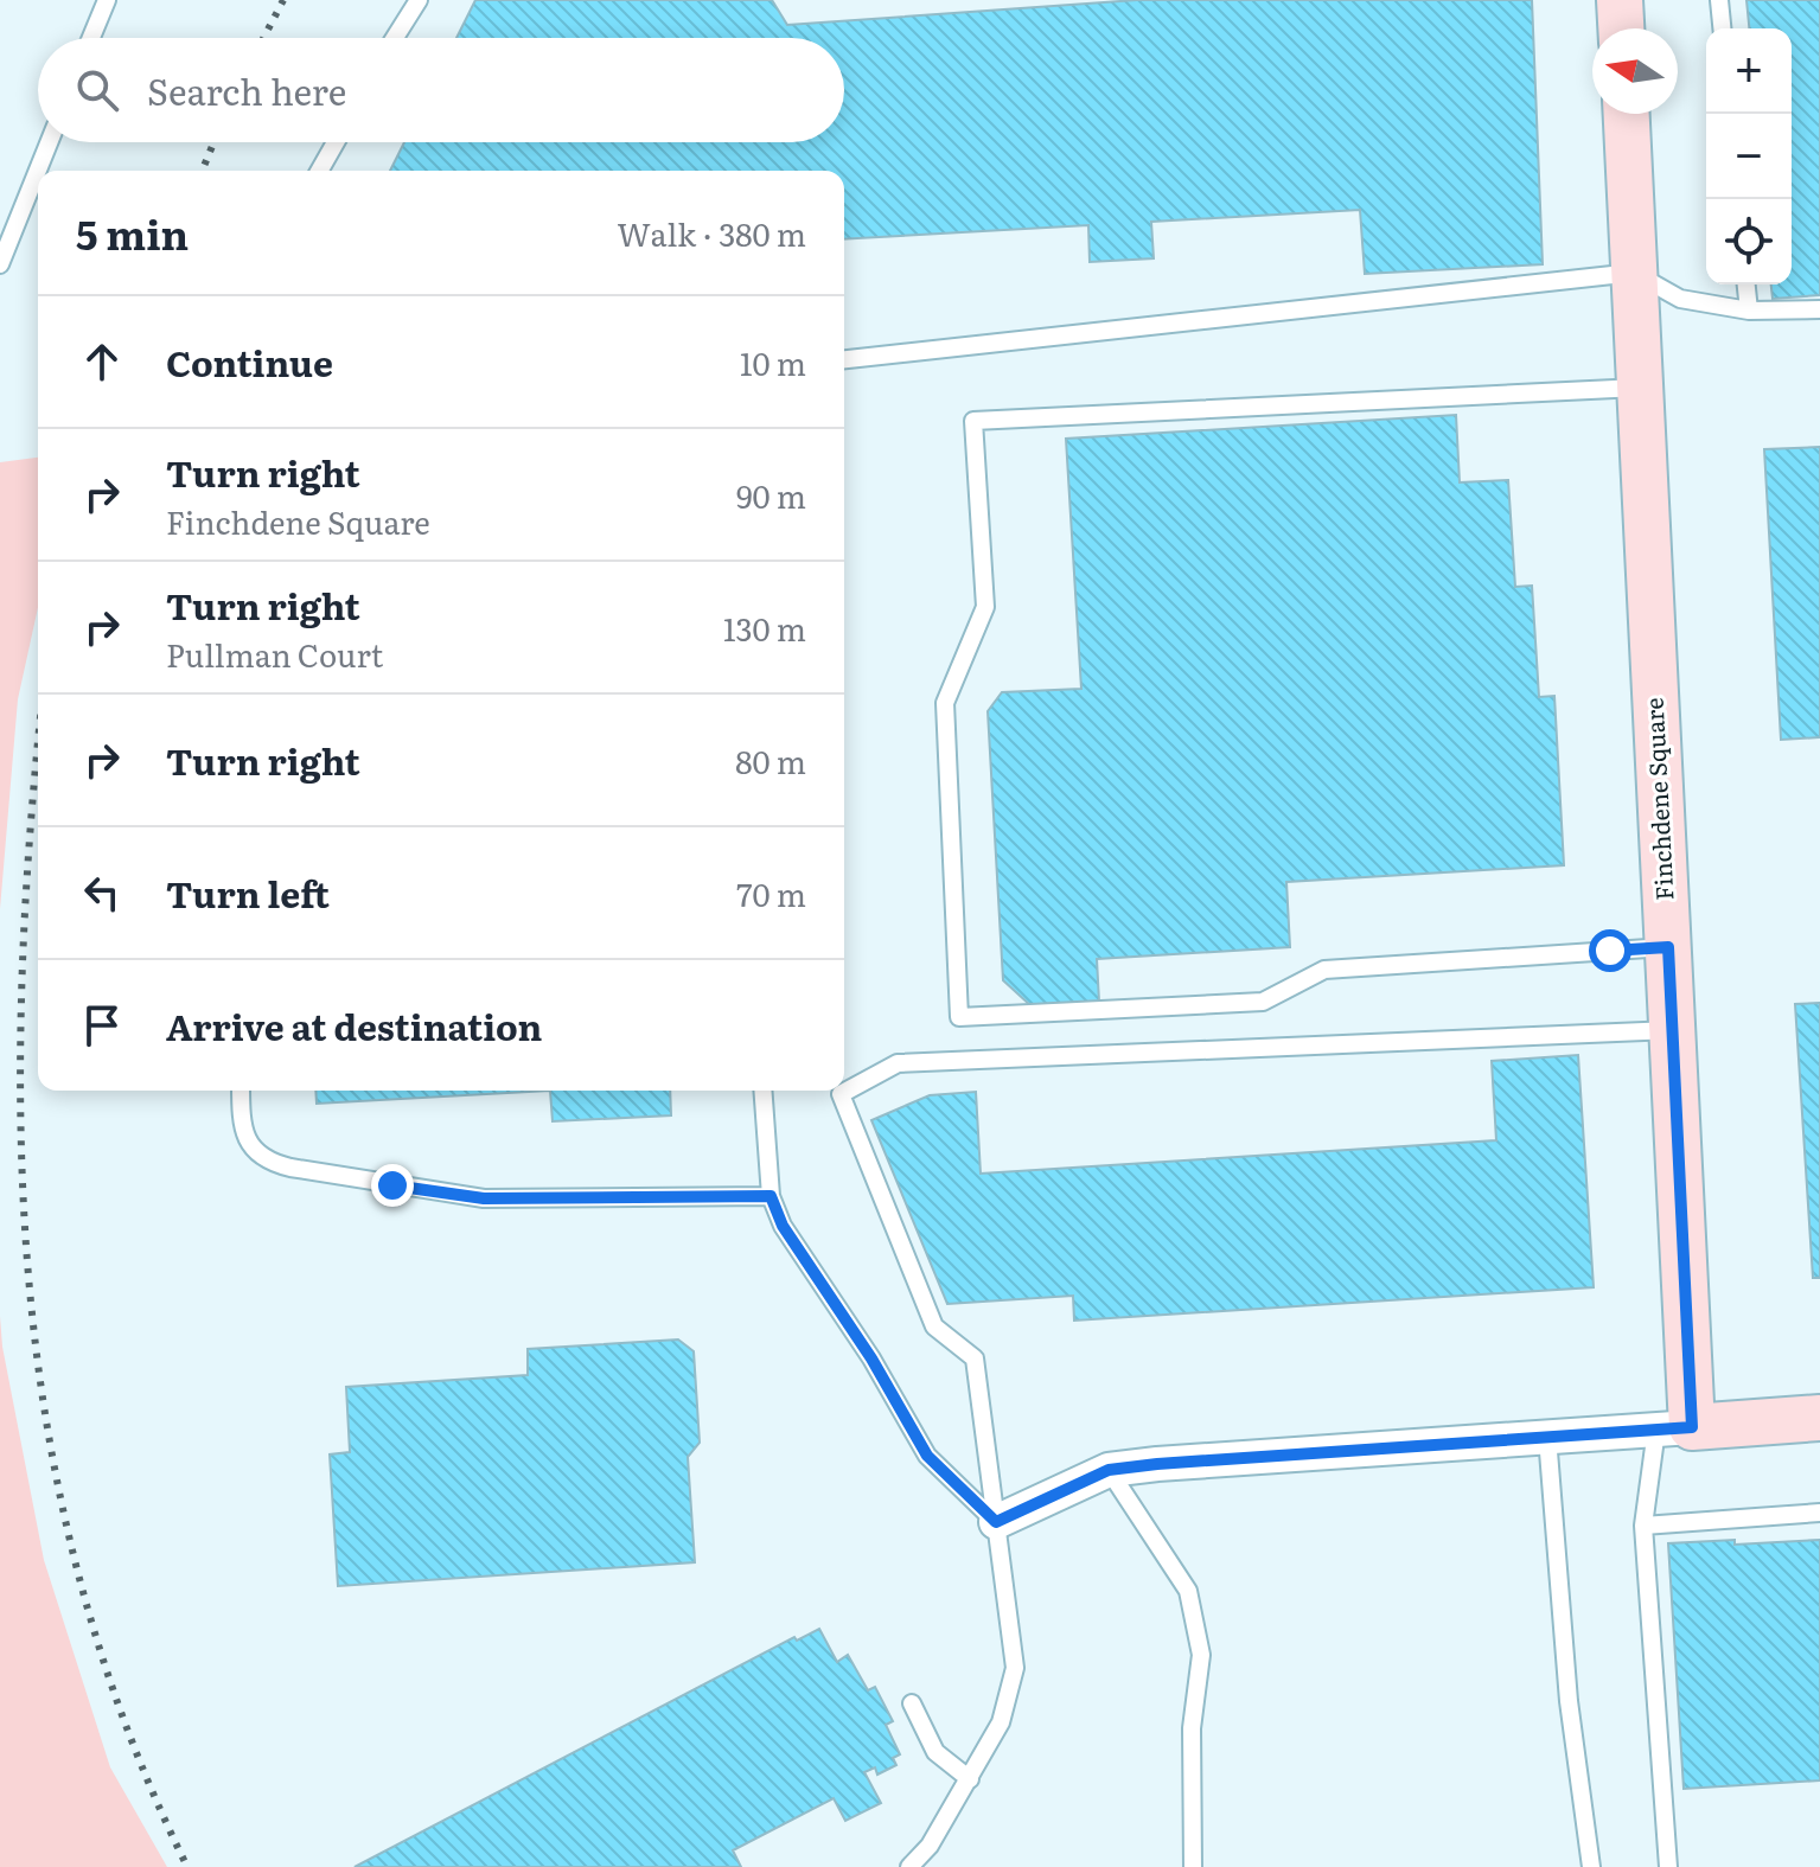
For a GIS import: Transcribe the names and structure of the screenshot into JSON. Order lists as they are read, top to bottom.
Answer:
{
  "streets": {
    "street": ["Finchdene Square"]
  },
  "north": "left",
  "page": {
    "map_buttons": ["+", "−"],
    "search": "Search here",
    "heading": ["5 min", "Walk · 380 m"],
    "list": [
      ["Continue", "10 m"],
      ["Turn right", "Finchdene Square", "90 m"],
      ["Turn right", "Pullman Court", "130 m"],
      ["Turn right", "80 m"],
      ["Turn left", "70 m"],
      "Arrive at destination"
    ]
  }
}
